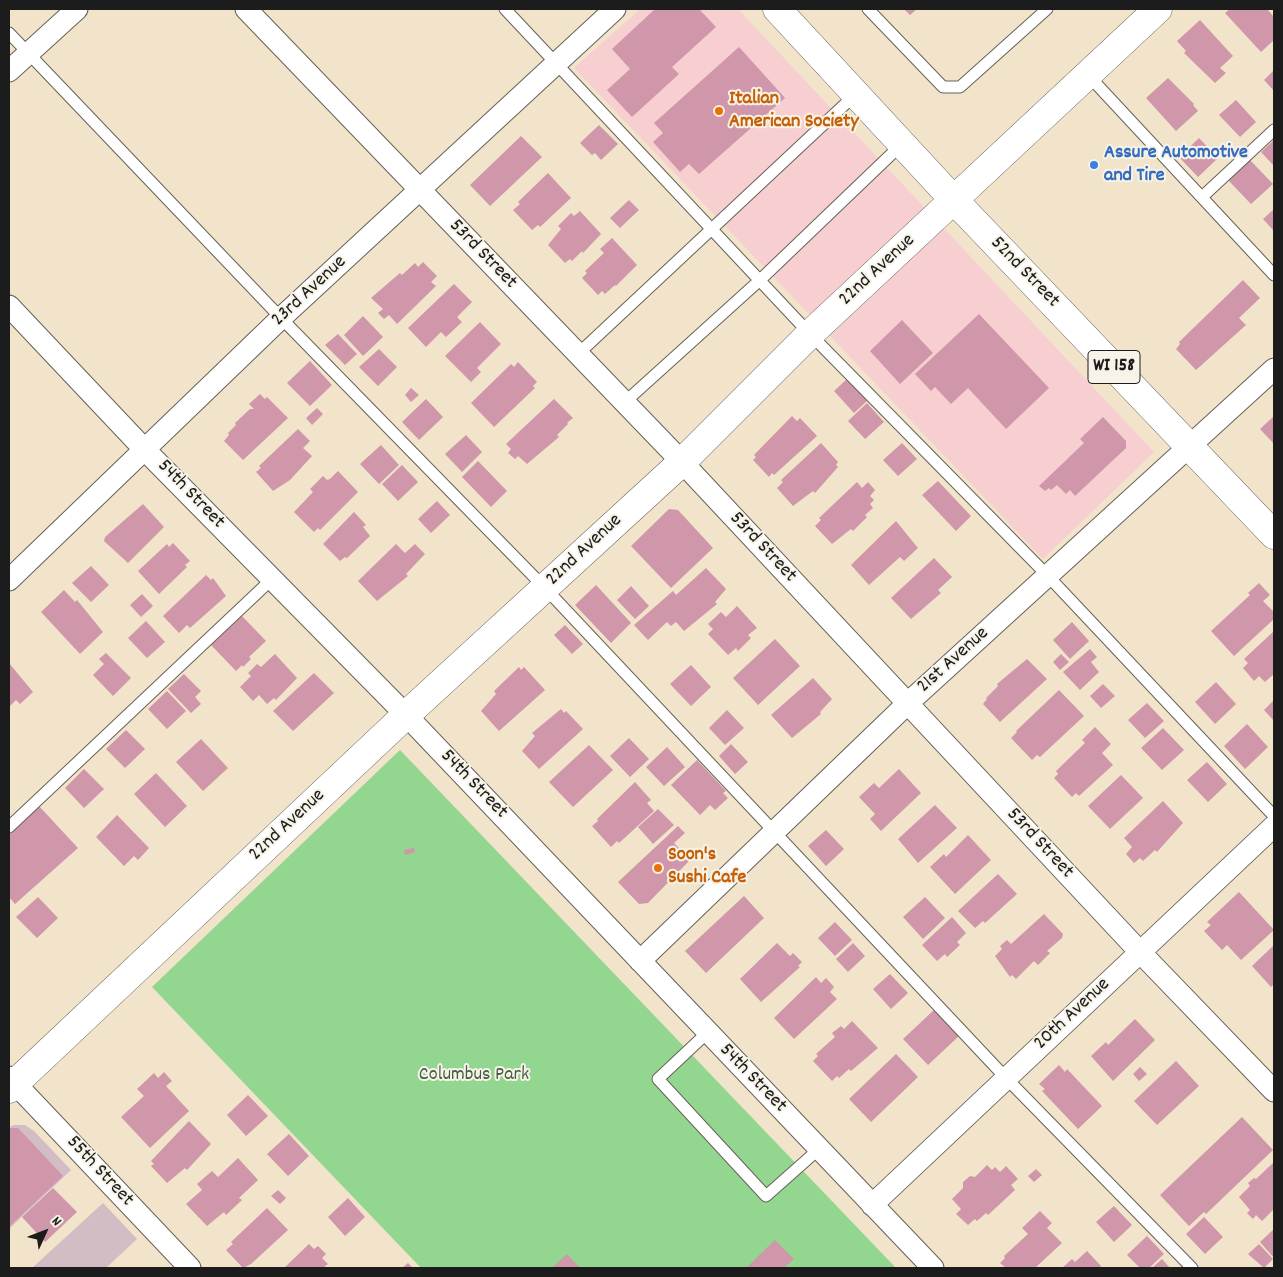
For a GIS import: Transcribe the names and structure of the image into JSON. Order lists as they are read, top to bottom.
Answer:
{
  "streets": {
    "street": [
      "53rd Street",
      "22nd Avenue",
      "52nd Street",
      "23rd Avenue",
      "WI 158",
      "54th Street",
      "21st Avenue",
      "20th Avenue",
      "55th Street"
    ]
  },
  "crossings": [
    ["53rd Street", "22nd Avenue"],
    ["53rd Street", "23rd Avenue"],
    ["53rd Street", "21st Avenue"],
    ["53rd Street", "20th Avenue"],
    ["22nd Avenue", "52nd Street"],
    ["22nd Avenue", "54th Street"],
    ["22nd Avenue", "55th Street"],
    ["52nd Street", "21st Avenue"],
    ["23rd Avenue", "54th Street"],
    ["54th Street", "21st Avenue"],
    ["54th Street", "20th Avenue"]
  ],
  "parks": ["Columbus Park"],
  "places": ["Italian American Society", "Assure Automotive and Tire", "Soon's Sushi Cafe"],
  "north": "top right"
}
